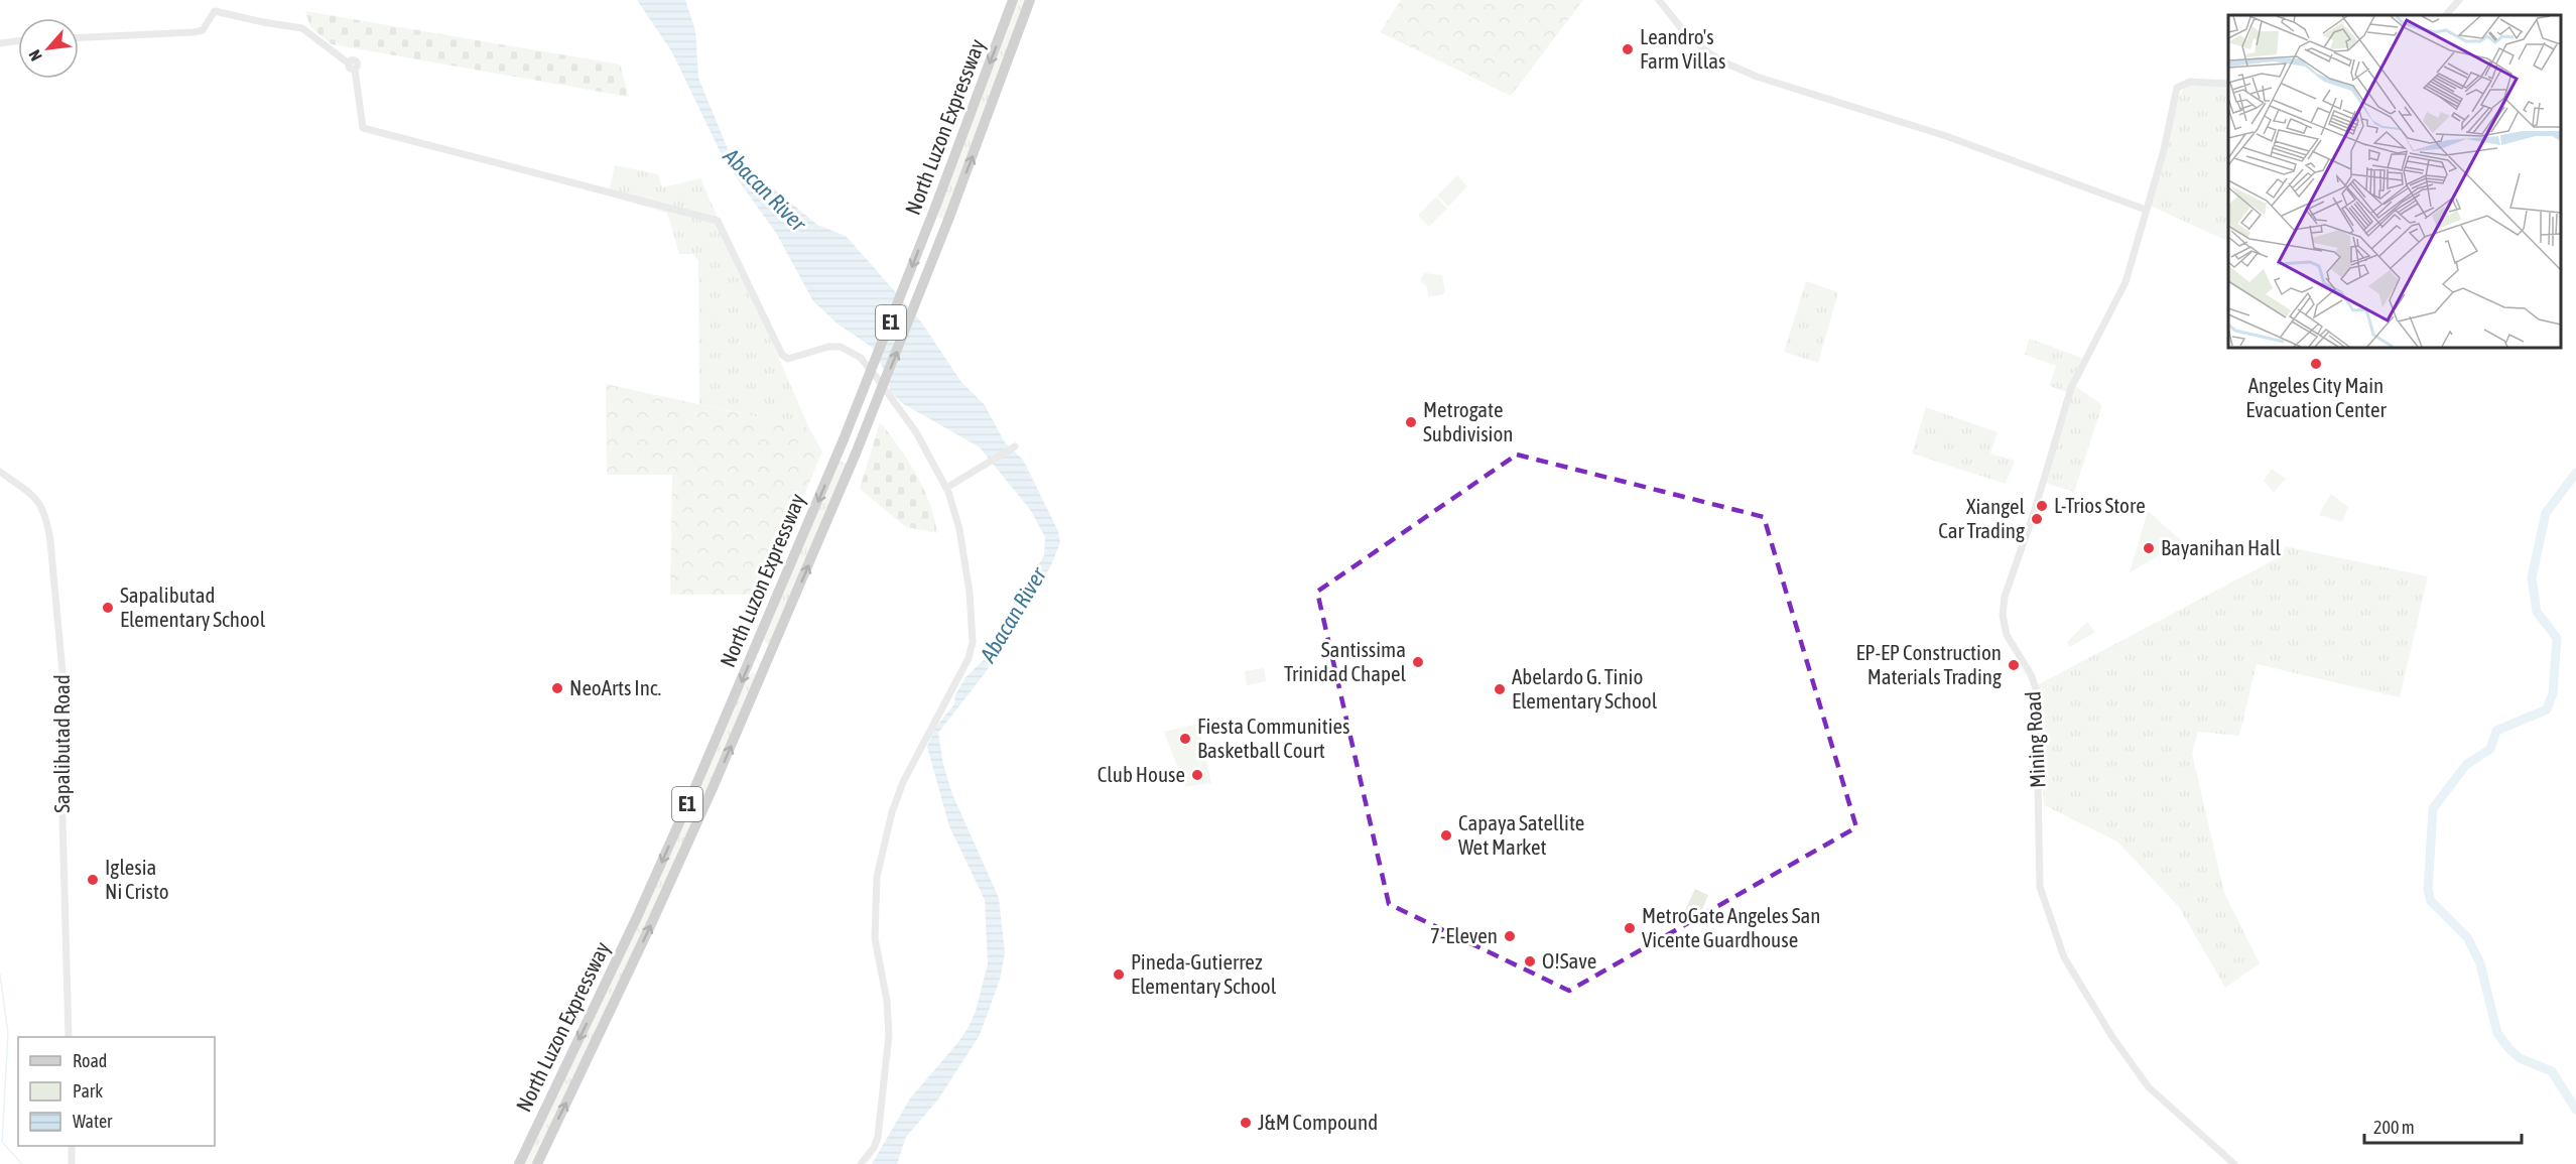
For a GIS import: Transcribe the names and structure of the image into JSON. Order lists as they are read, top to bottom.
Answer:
{
  "streets": {
    "highway": ["North Luzon Expressway", "E1"],
    "street": ["Mining Road", "Sapalibutad Road"]
  },
  "water": ["Abacan River"],
  "places": [
    "Leandro's Farm Villas",
    "Angeles City Main Evacuation Center",
    "Metrogate Subdivision",
    "L-Trios Store",
    "Xiangel Car Trading",
    "Bayanihan Hall",
    "Sapalibutad Elementary School",
    "Santissima Trinidad Chapel",
    "EP-EP Construction Materials Trading",
    "NeoArts Inc.",
    "Abelardo G. Tinio Elementary School",
    "Fiesta Communities Basketball Court",
    "Club House",
    "Capaya Satellite Wet Market",
    "Iglesia Ni Cristo",
    "MetroGate Angeles San Vicente Guardhouse",
    "7-Eleven",
    "O!Save",
    "Pineda-Gutierrez Elementary School",
    "J&M Compound"
  ],
  "legend": ["Road", "Park", "Water"],
  "scale_bar": "200 m",
  "north": "bottom left"
}
